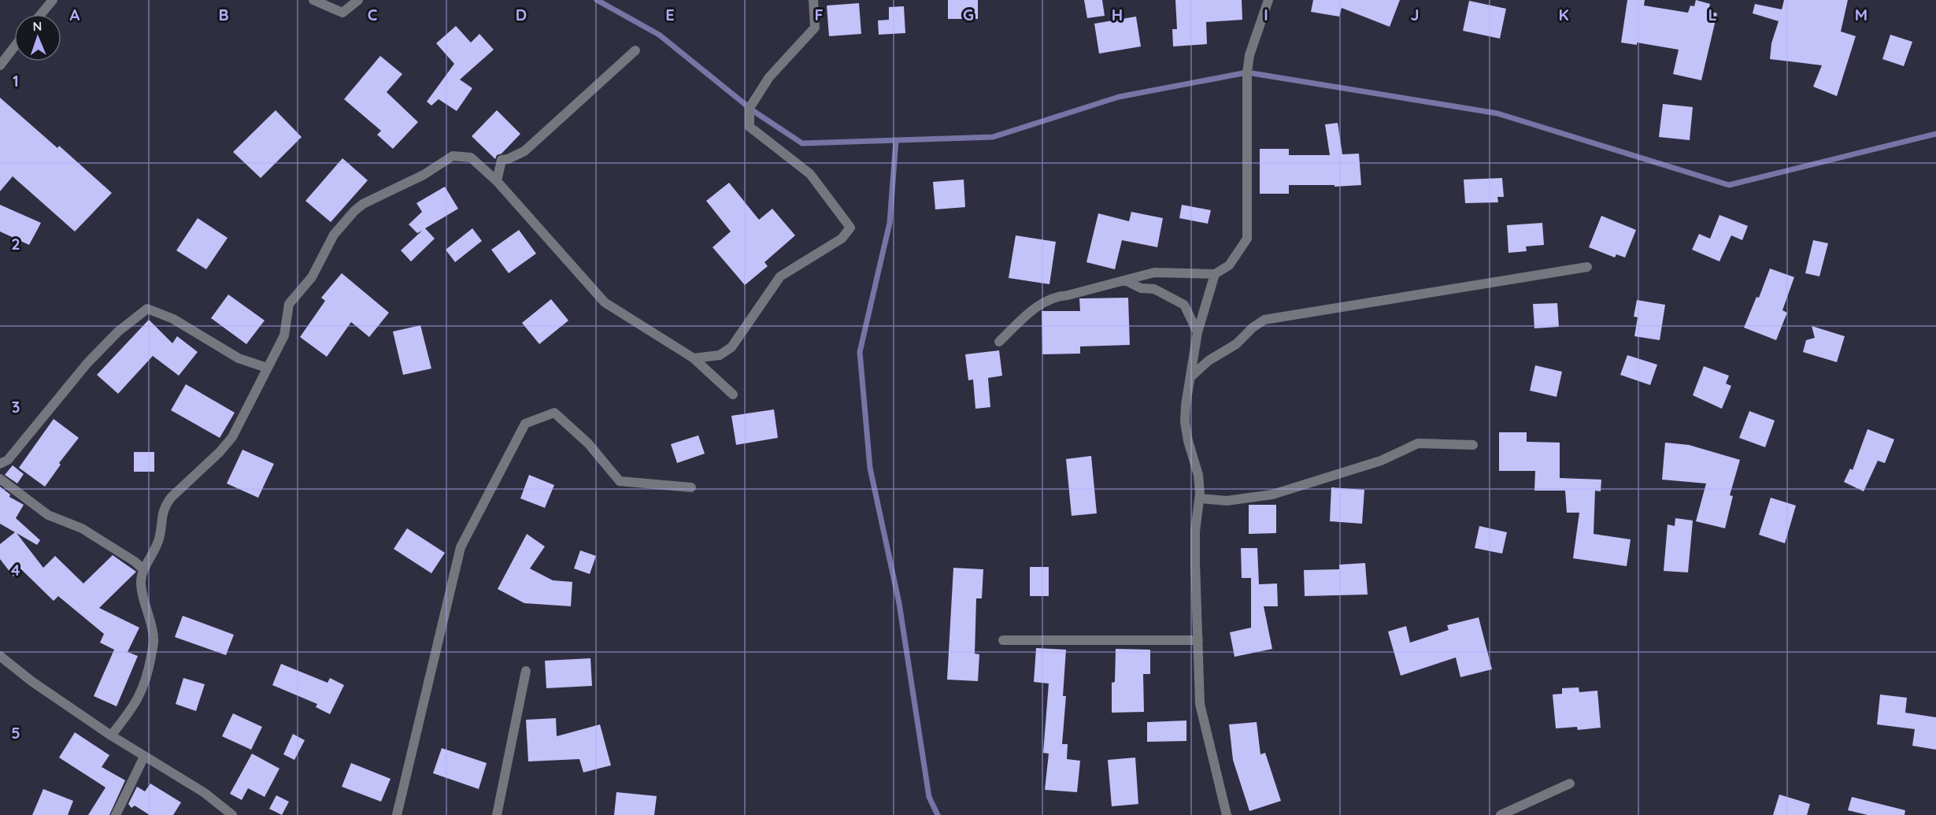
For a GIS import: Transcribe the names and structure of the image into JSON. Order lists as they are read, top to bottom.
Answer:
{
  "north": "top",
  "grid": {
    "columns": [
      "A",
      "B",
      "C",
      "D",
      "E",
      "F",
      "G",
      "H",
      "I",
      "J",
      "K",
      "L",
      "M"
    ],
    "rows": [
      "1",
      "2",
      "3",
      "4",
      "5"
    ]
  }
}
